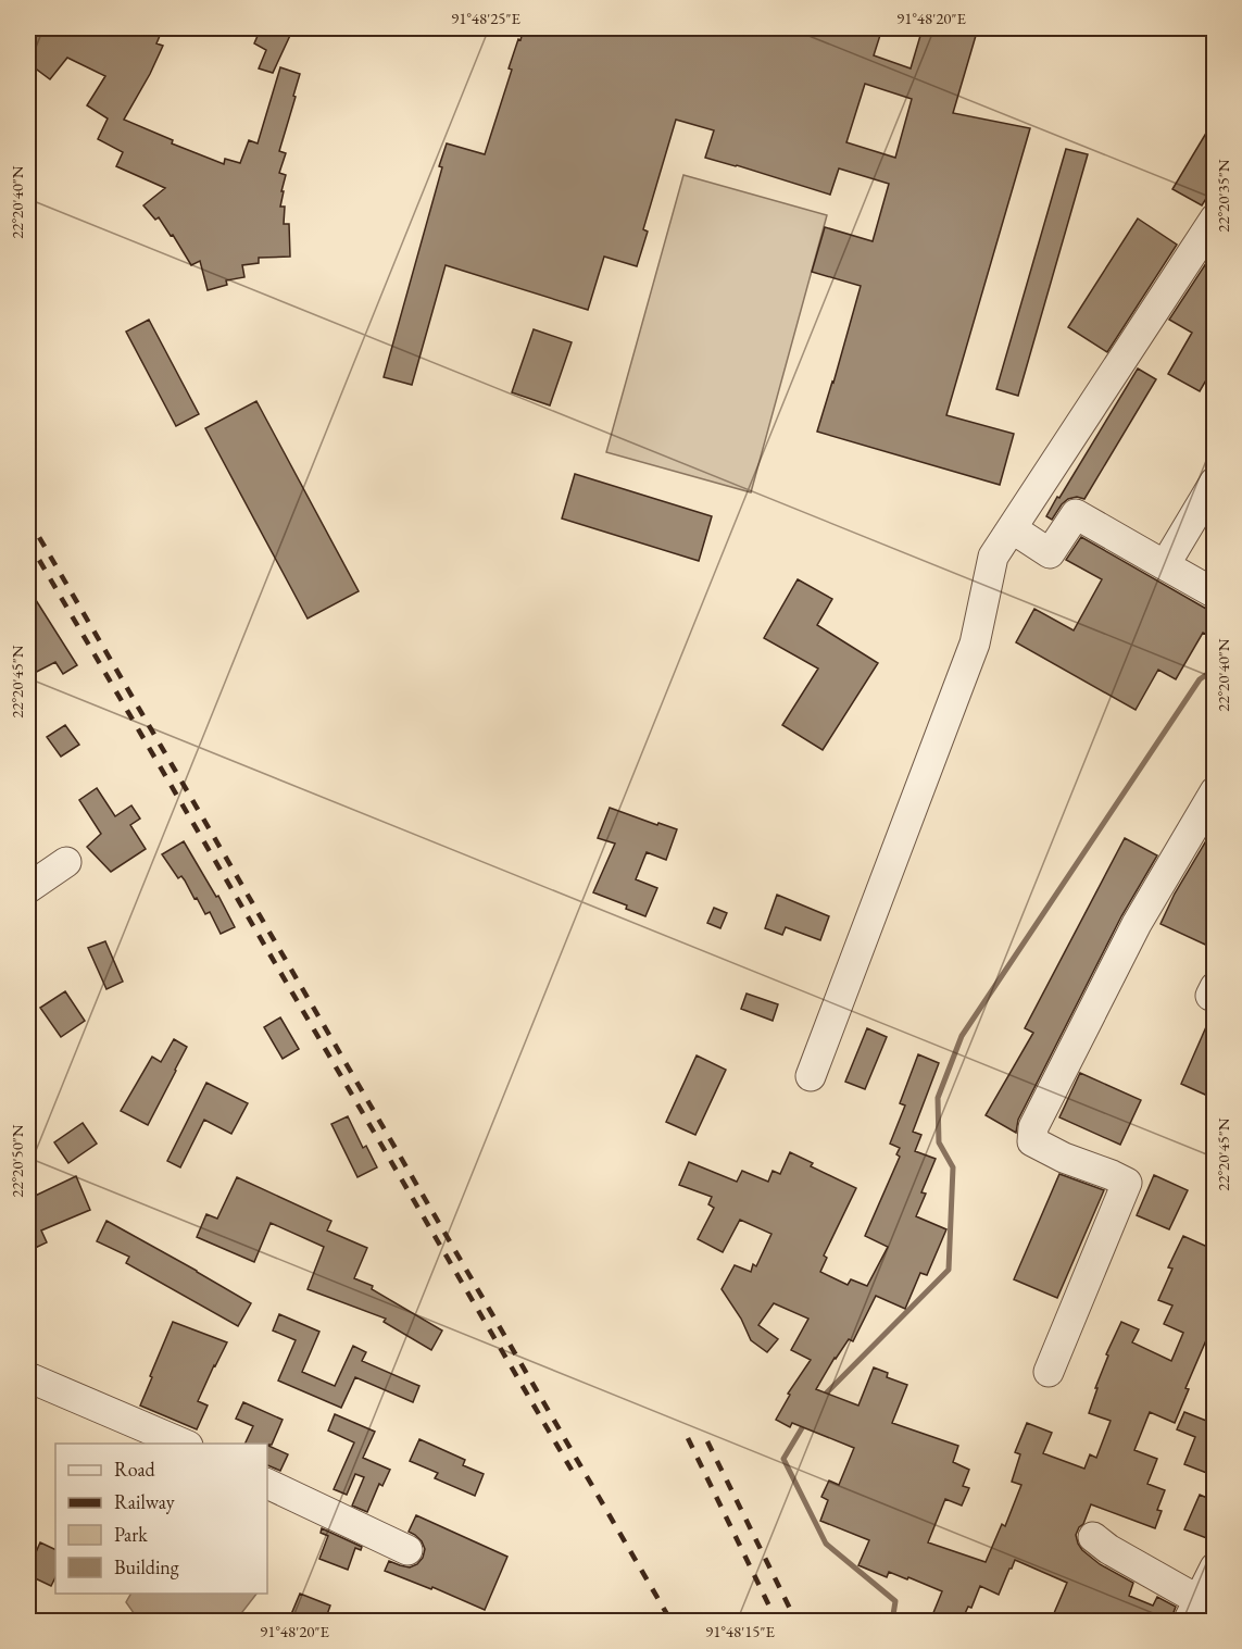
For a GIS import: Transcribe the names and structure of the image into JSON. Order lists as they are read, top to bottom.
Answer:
{
  "legend": [
    "Road",
    "Railway",
    "Park",
    "Building"
  ],
  "coordinates": [
    "91°48'25\"E",
    "91°48'20\"E",
    "22°20'35\"N",
    "22°20'40\"N",
    "22°20'45\"N",
    "22°20'50\"N",
    "91°48'15\"E"
  ]
}
